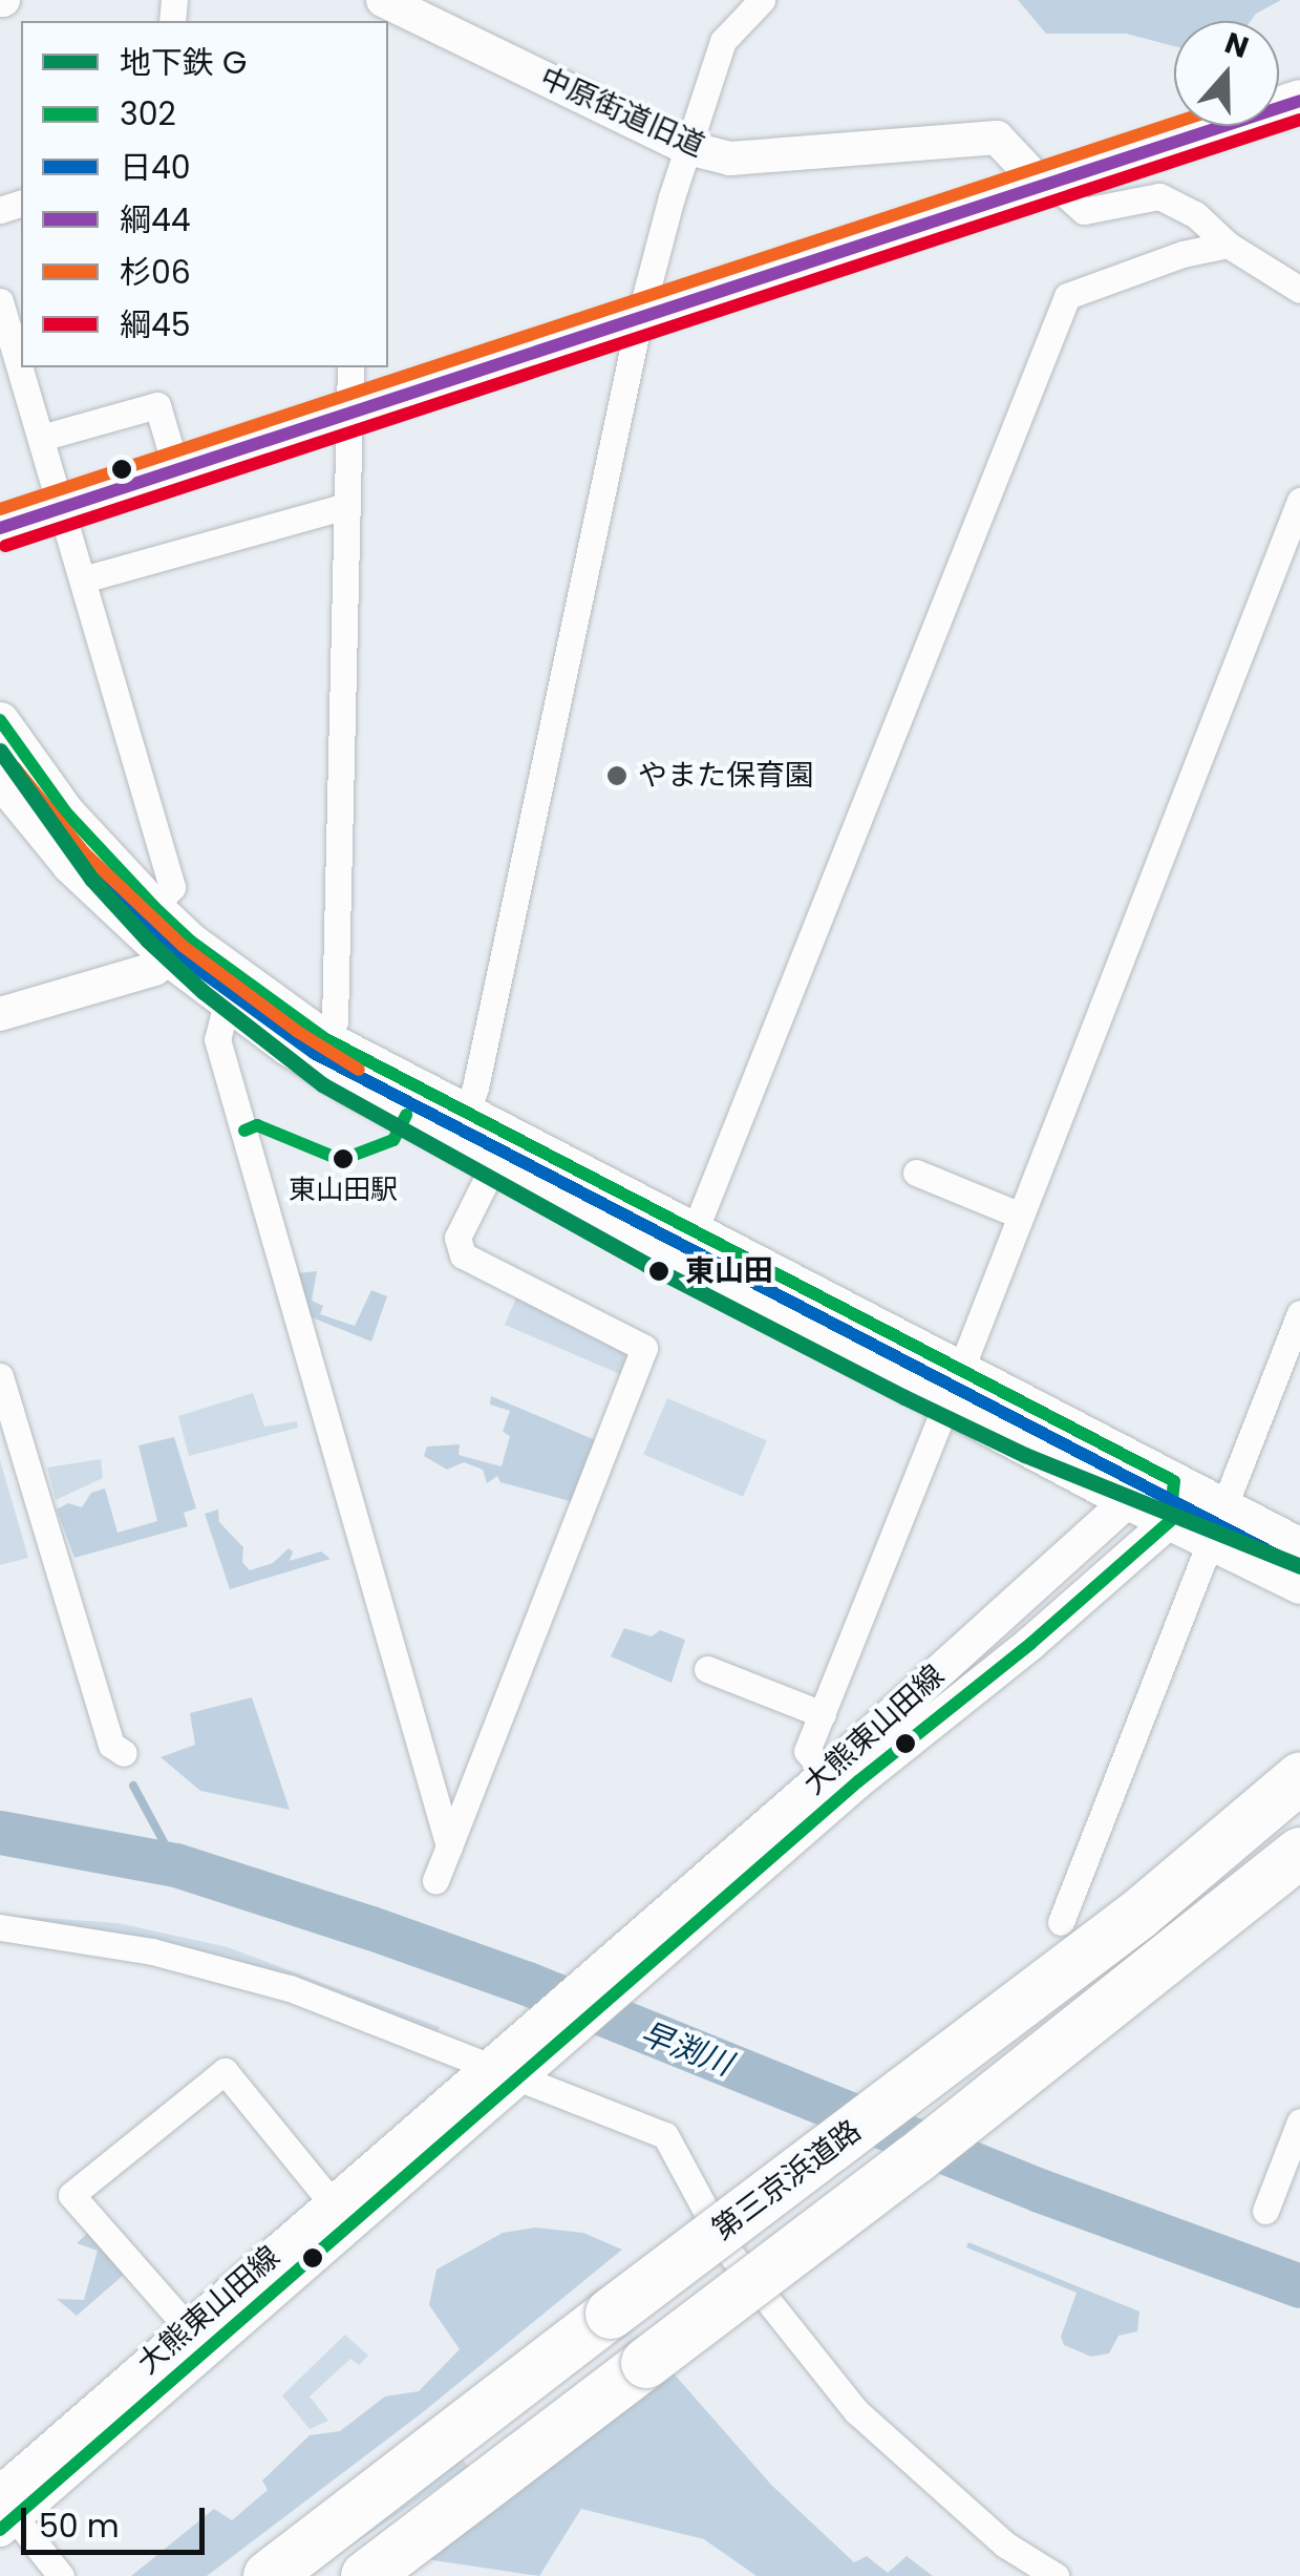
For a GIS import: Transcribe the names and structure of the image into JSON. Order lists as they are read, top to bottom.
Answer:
{
  "streets": {
    "highway": ["第三京浜道路"],
    "street": ["中原街道旧道", "大熊東山田線"]
  },
  "water": ["早渕川"],
  "places": ["やまた保育園", "東山田駅", "東山田"],
  "lines": [
    "transit line 綱44",
    "transit line 綱45",
    "transit line 杉06",
    "transit line 302",
    "metro line G",
    "transit line 日40"
  ],
  "legend": [
    "地下鉄 G",
    "302",
    "日40",
    "綱44",
    "杉06",
    "綱45"
  ],
  "scale_bar": "50 m",
  "north": "top"
}
